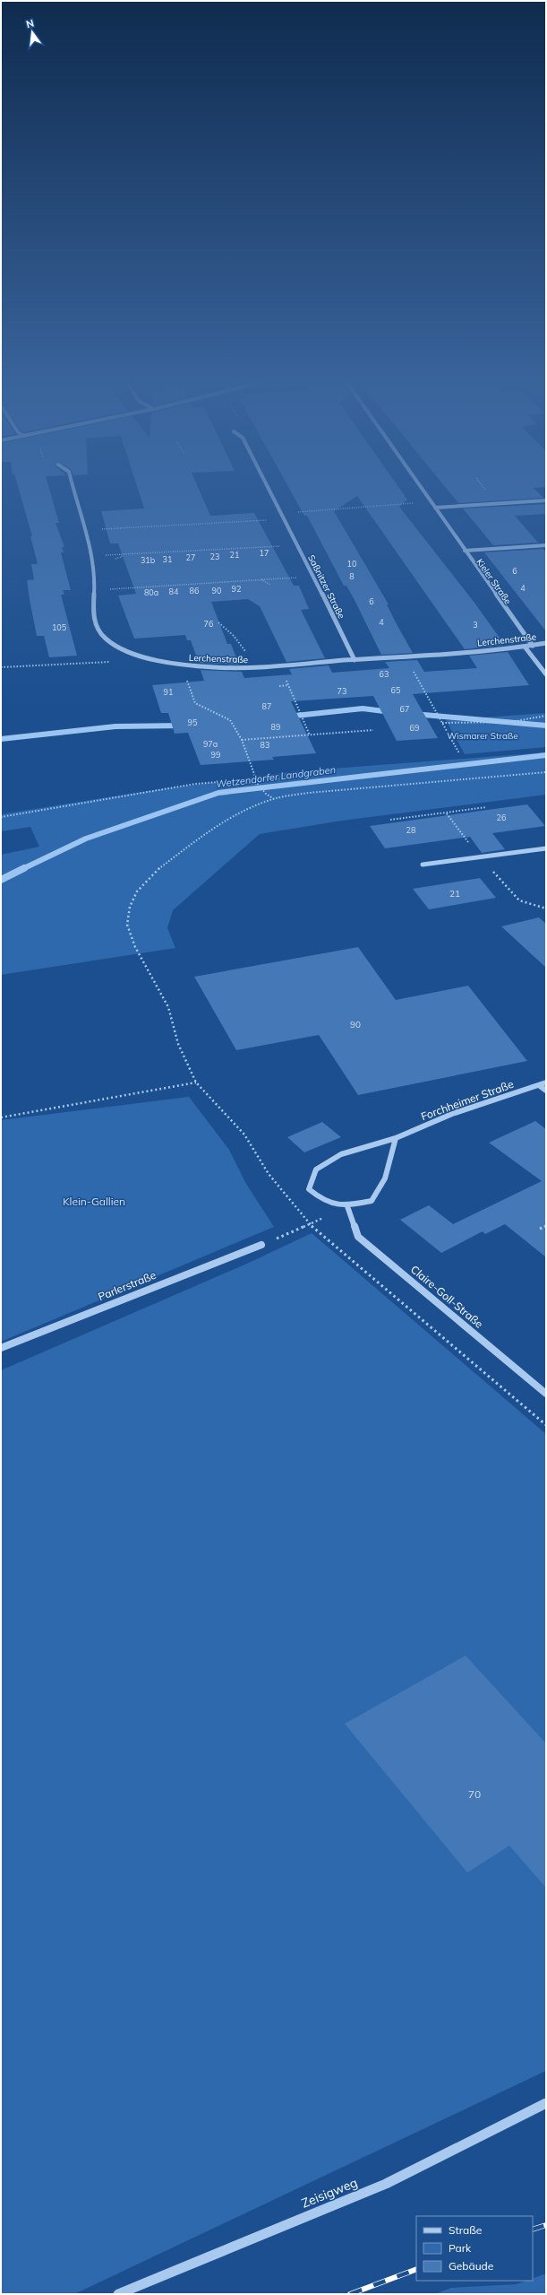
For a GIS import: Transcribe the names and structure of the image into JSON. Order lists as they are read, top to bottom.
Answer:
{
  "streets": {
    "street": [
      "Kieler Straße",
      "Saßnitzer Straße",
      "Lerchenstraße",
      "Forchheimer Straße",
      "Parlerstraße",
      "Claire-Goll-Straße",
      "Zeisigweg"
    ]
  },
  "crossings": [
    ["Kieler Straße", "Lerchenstraße"],
    ["Saßnitzer Straße", "Lerchenstraße"]
  ],
  "water": ["Wetzendorfer Landgraben"],
  "parks": ["Wismarer Straße", "Klein-Gallien"],
  "house_numbers": [
    "17",
    "21",
    "23",
    "27",
    "31",
    "31b",
    "10",
    "6",
    "8",
    "4",
    "92",
    "86",
    "90",
    "84",
    "80a",
    "6",
    "4",
    "76",
    "3",
    "105",
    "63",
    "65",
    "73",
    "91",
    "87",
    "67",
    "95",
    "89",
    "69",
    "97a",
    "83",
    "99",
    "26",
    "28",
    "21",
    "90",
    "70"
  ],
  "legend": ["Straße", "Park", "Gebäude"],
  "north": "top"
}
